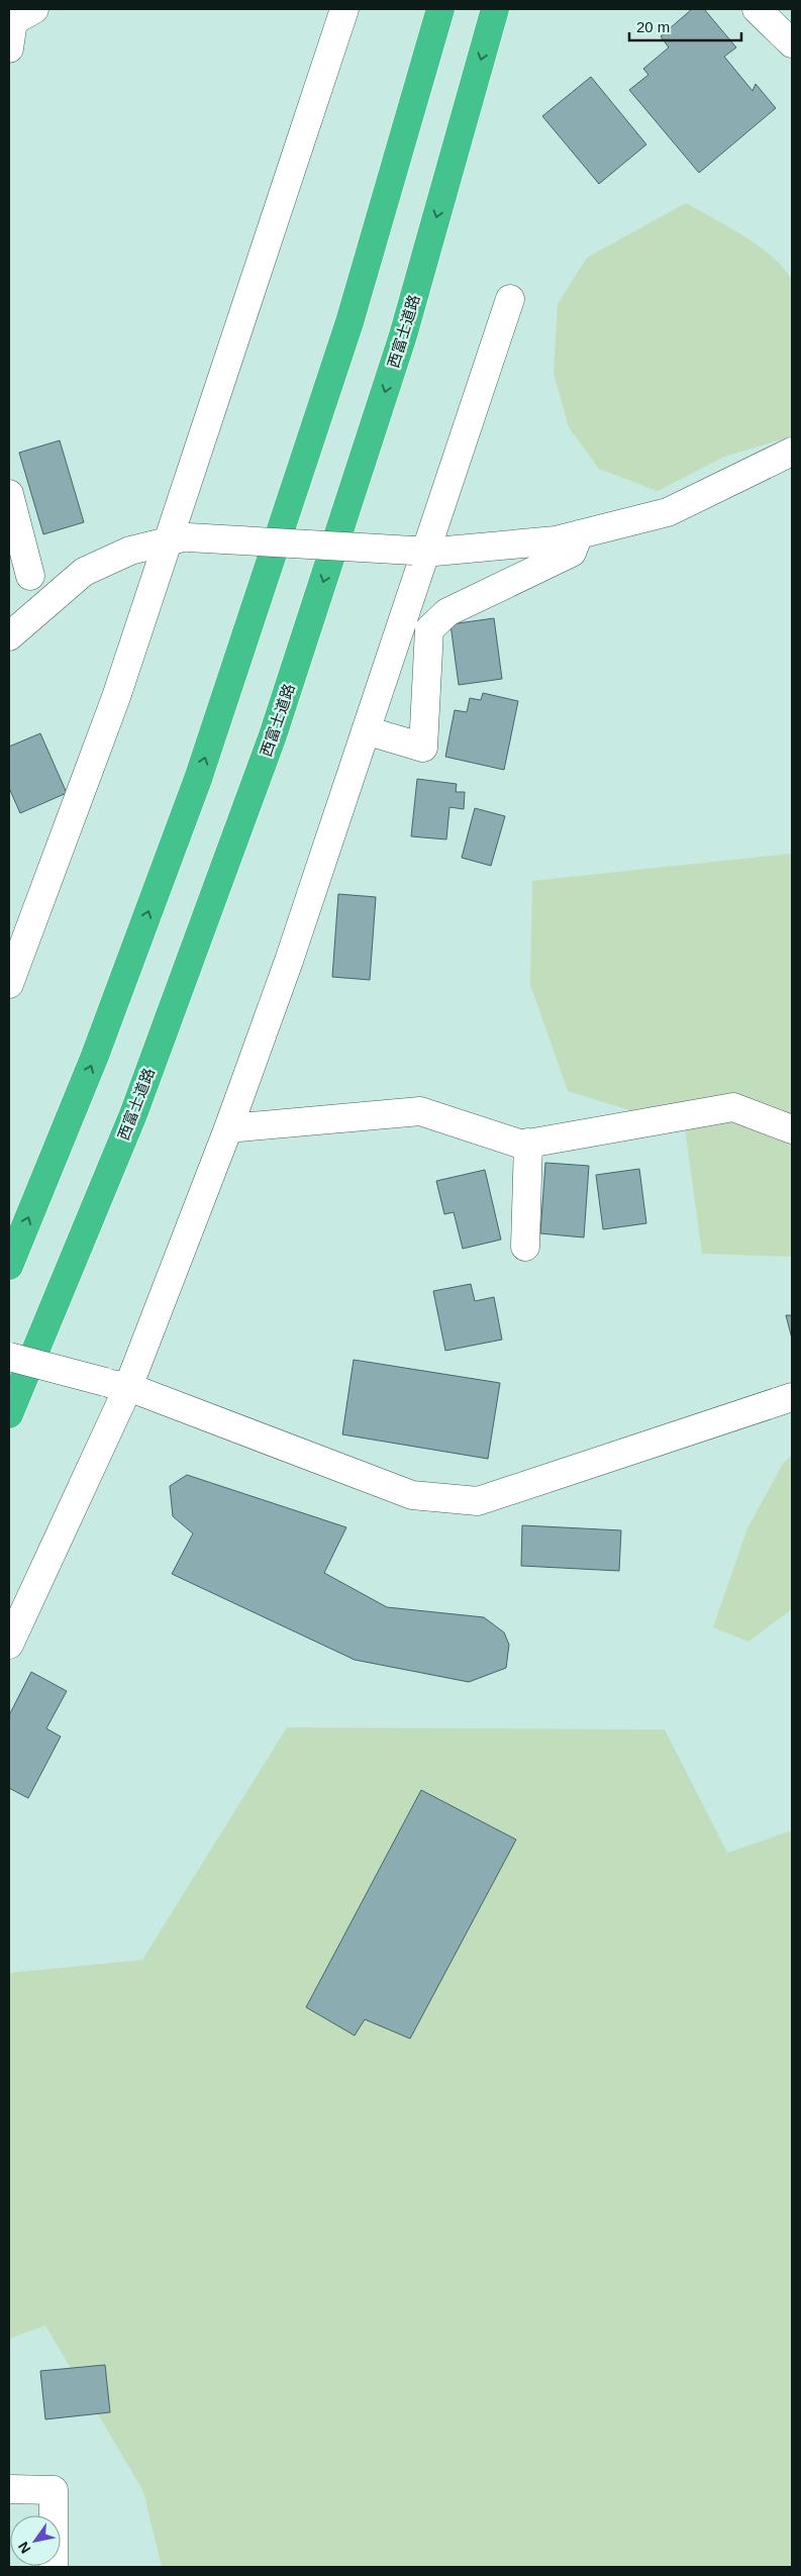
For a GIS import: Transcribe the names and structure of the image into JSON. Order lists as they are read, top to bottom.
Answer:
{
  "streets": {
    "highway": ["西富士道路"]
  },
  "scale_bar": "20 m",
  "north": "bottom left"
}
